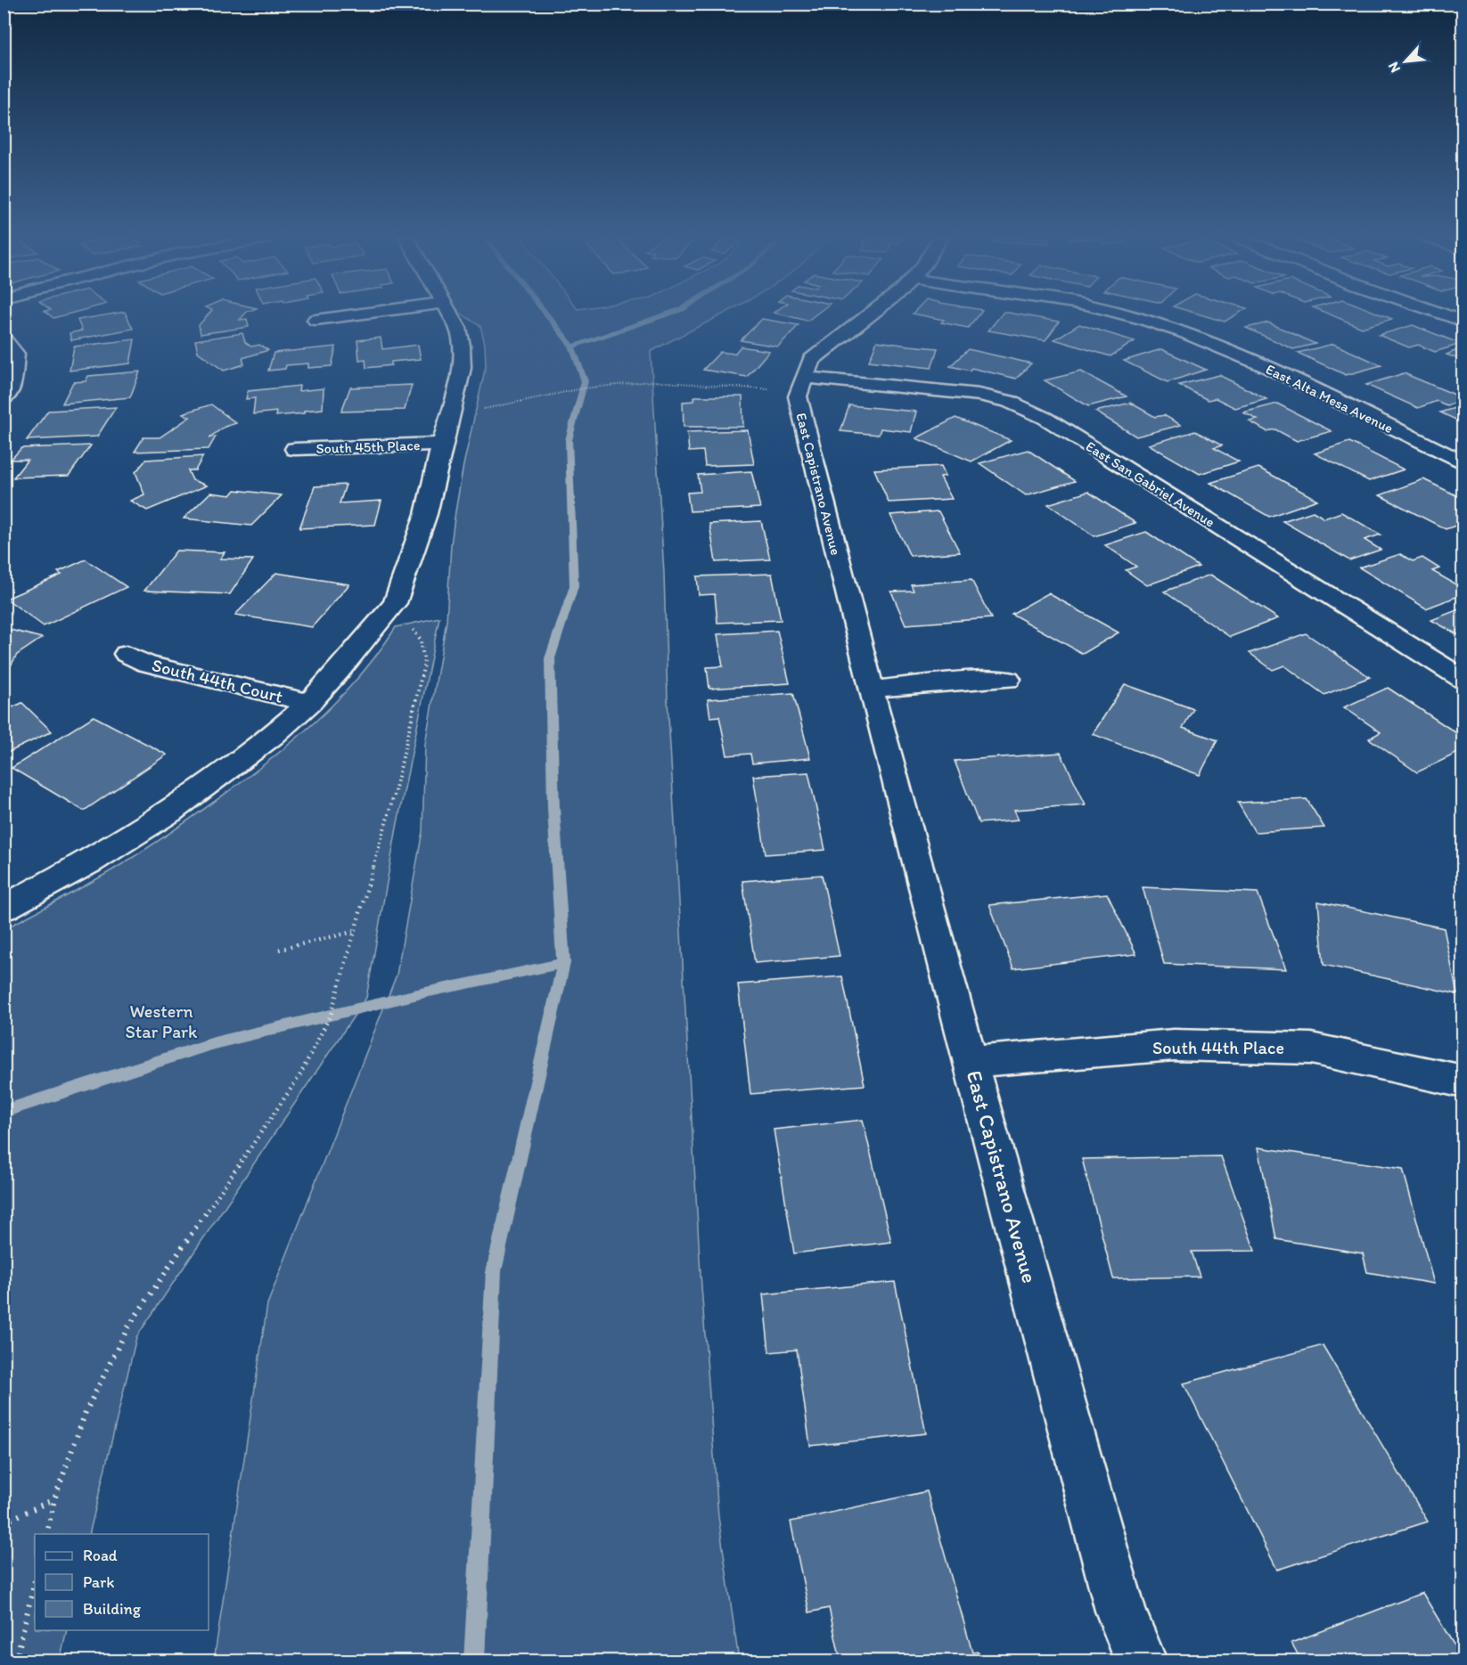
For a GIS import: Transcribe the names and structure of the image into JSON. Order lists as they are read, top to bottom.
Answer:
{
  "streets": {
    "street": [
      "East Alta Mesa Avenue",
      "South 45th Place",
      "East Capistrano Avenue",
      "East San Gabriel Avenue",
      "South 44th Court",
      "South 44th Place"
    ]
  },
  "crossings": [
    ["East Capistrano Avenue", "East San Gabriel Avenue"],
    ["East Capistrano Avenue", "South 44th Place"]
  ],
  "parks": ["Western Star Park"],
  "legend": ["Road", "Park", "Building"],
  "north": "bottom left"
}
